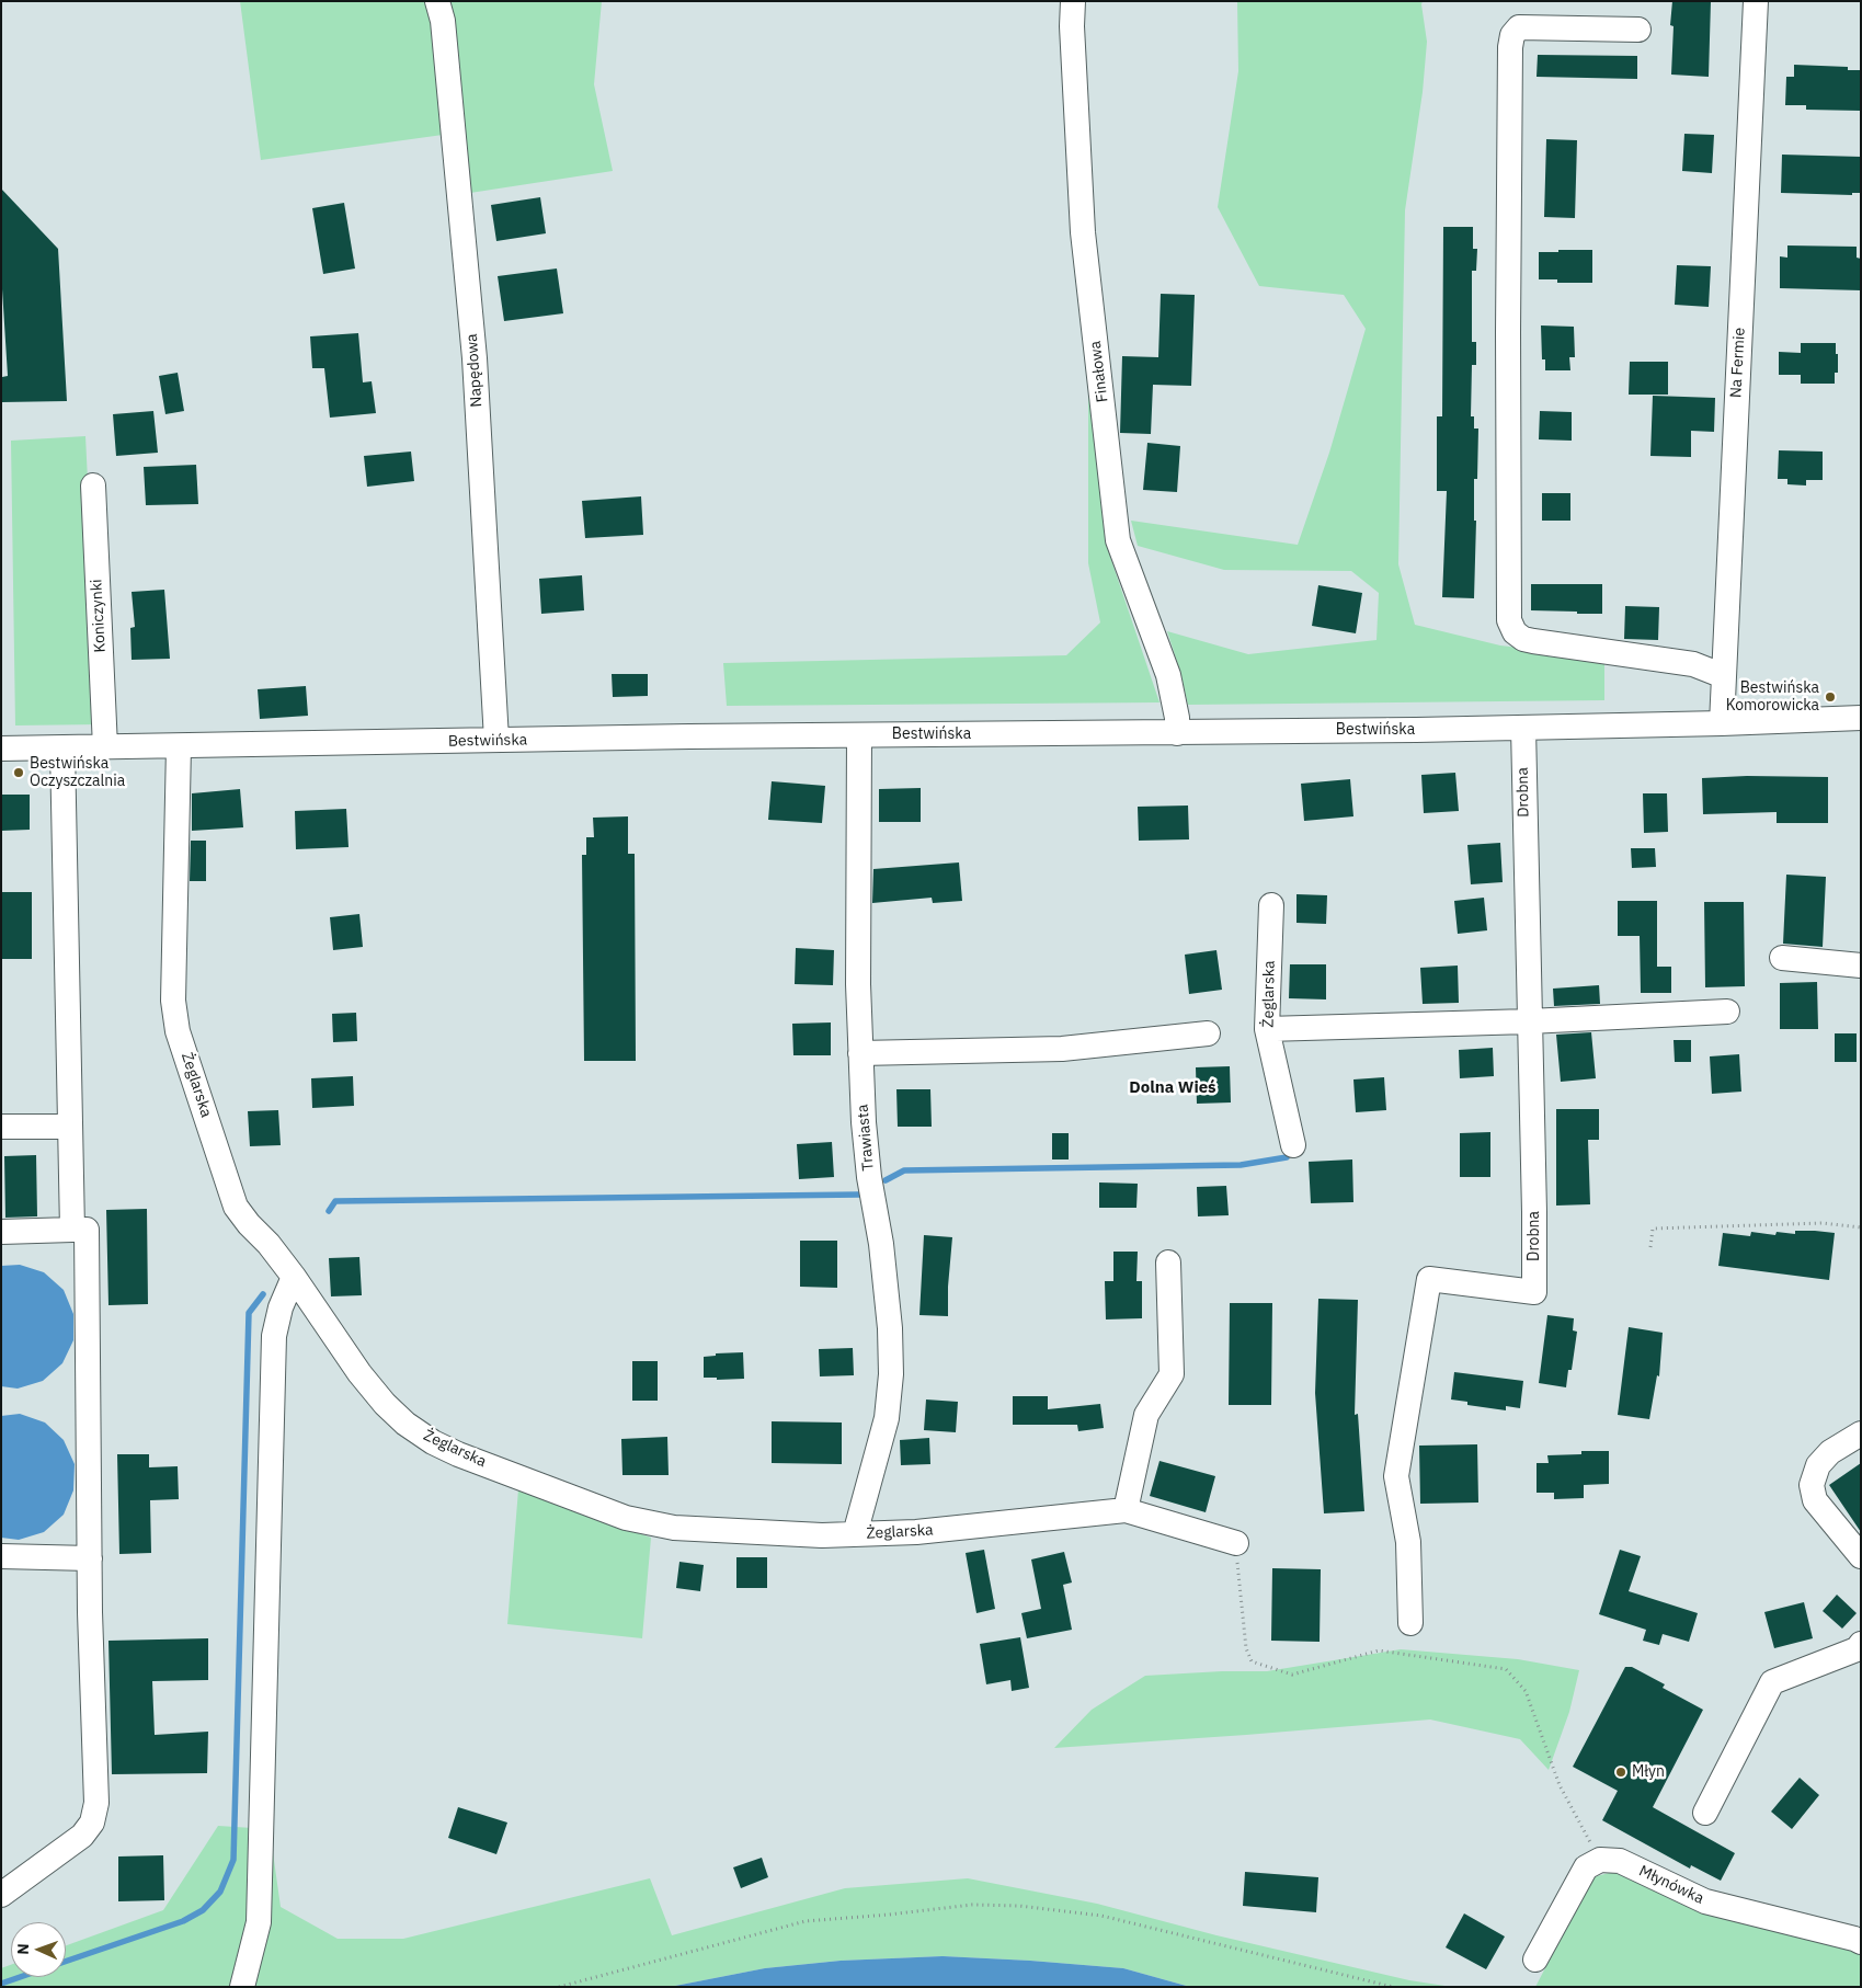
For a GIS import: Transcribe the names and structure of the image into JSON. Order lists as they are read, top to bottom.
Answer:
{
  "streets": {
    "street": [
      "Na Fermie",
      "Napędowa",
      "Finałowa",
      "Koniczynki",
      "Bestwińska",
      "Drobna",
      "Żeglarska",
      "Trawiasta",
      "Młynówka"
    ]
  },
  "crossings": [
    ["Na Fermie", "Bestwińska"],
    ["Napędowa", "Bestwińska"],
    ["Finałowa", "Bestwińska"],
    ["Koniczynki", "Bestwińska"],
    ["Bestwińska", "Drobna"],
    ["Bestwińska", "Żeglarska"],
    ["Bestwińska", "Trawiasta"],
    ["Żeglarska", "Trawiasta"]
  ],
  "districts": ["Dolna Wieś"],
  "places": ["Bestwińska Komorowicka", "Bestwińska Oczyszczalnia", "Młyn"],
  "north": "left"
}
